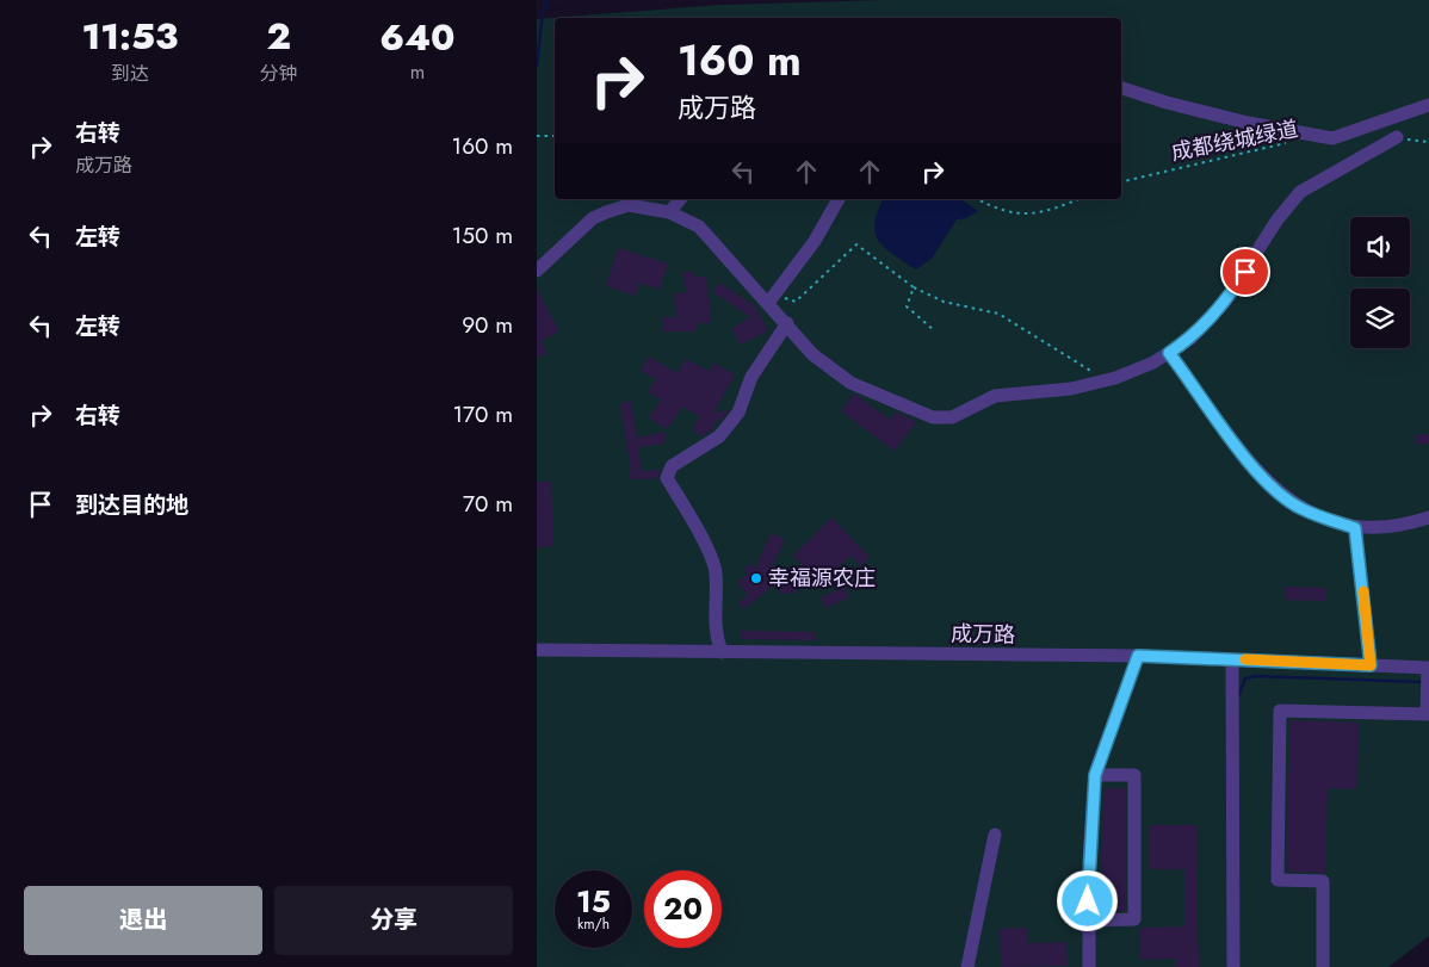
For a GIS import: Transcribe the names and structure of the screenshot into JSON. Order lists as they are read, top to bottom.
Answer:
{
  "streets": {
    "street": ["成万路"],
    "path": ["成都绕城绿道"]
  },
  "places": ["幸福源农庄"],
  "page": {
    "eta": [
      "11:53",
      "到达",
      "2",
      "分钟",
      "640",
      "m"
    ],
    "turn": ["160 m", "成万路"],
    "list": [
      {
        "name": "右转",
        "note": "成万路",
        "value": "160 m"
      },
      {
        "name": "左转",
        "value": "150 m"
      },
      {
        "name": "左转",
        "value": "90 m"
      },
      {
        "name": "右转",
        "value": "170 m"
      },
      {
        "name": "到达目的地",
        "value": "70 m"
      }
    ],
    "speed": "15 km/h",
    "limit": "20",
    "buttons": ["退出", "分享"]
  }
}
